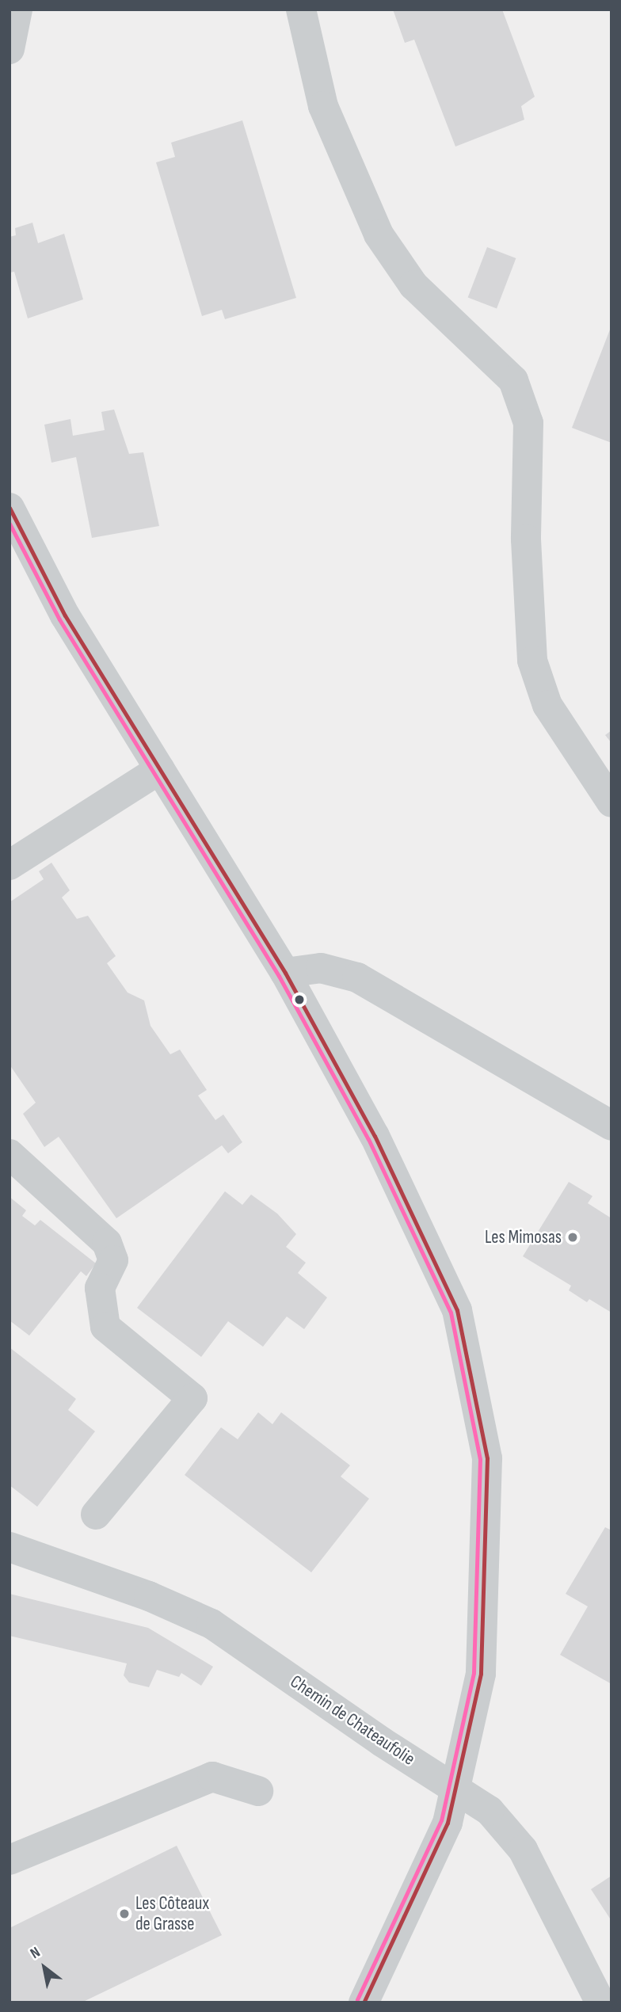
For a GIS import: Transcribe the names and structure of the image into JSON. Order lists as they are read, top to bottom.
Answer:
{
  "streets": {
    "street": ["Chemin de Chateaufolie"]
  },
  "places": ["Les Mimosas", "Les Côteaux de Grasse"],
  "north": "top left"
}
